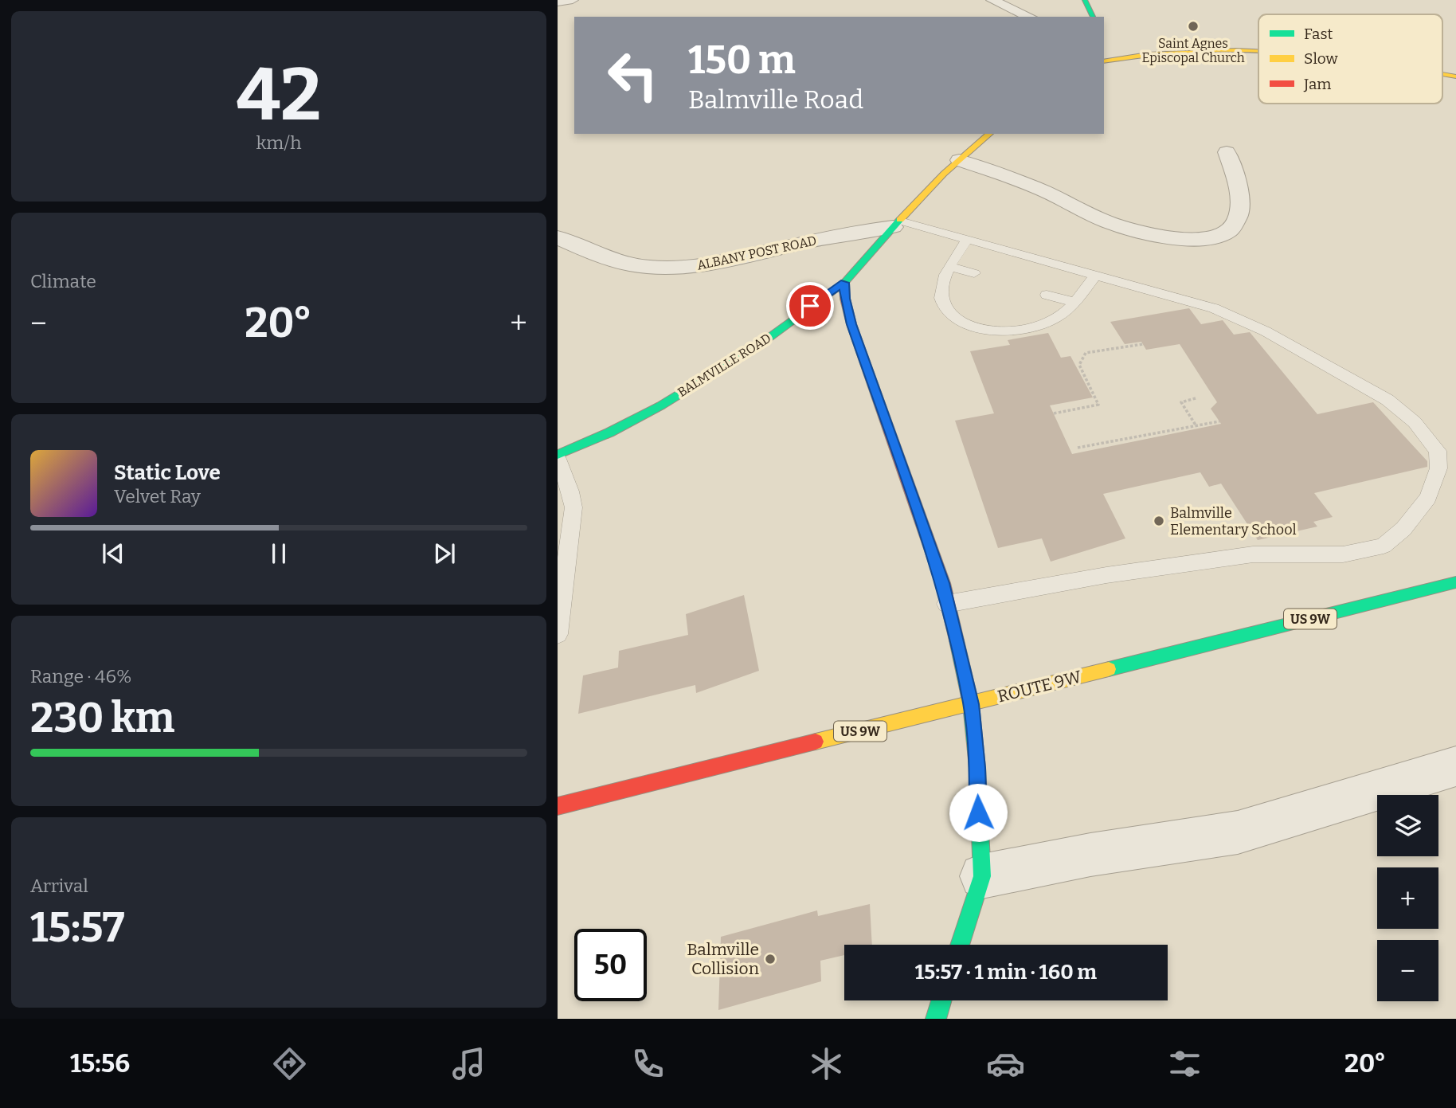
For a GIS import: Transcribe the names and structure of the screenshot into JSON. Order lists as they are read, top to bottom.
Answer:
{
  "streets": {
    "main road": ["BALMVILLE ROAD", "US 9W", "ROUTE 9W"],
    "street": ["ALBANY POST ROAD"]
  },
  "crossings": [
    ["ALBANY POST ROAD", "BALMVILLE ROAD"]
  ],
  "places": ["Saint Agnes Episcopal Church", "Balmville Elementary School", "Balmville Collision"],
  "legend": ["Fast", "Slow", "Jam"],
  "page": {
    "tile": [
      ["42", "km/h"],
      "Climate",
      ["Range · 46%", "230 km"],
      ["Arrival", "15:57"]
    ],
    "turn": ["150 m", "Balmville Road"],
    "heat": ["−", "20°", "+"],
    "song": ["Static Love", "Velvet Ray"],
    "map_buttons": ["+", "−"],
    "limit": "50",
    "trip": "15:57 · 1 min · 160 m",
    "tabs": ["15:56", "20°"]
  }
}
